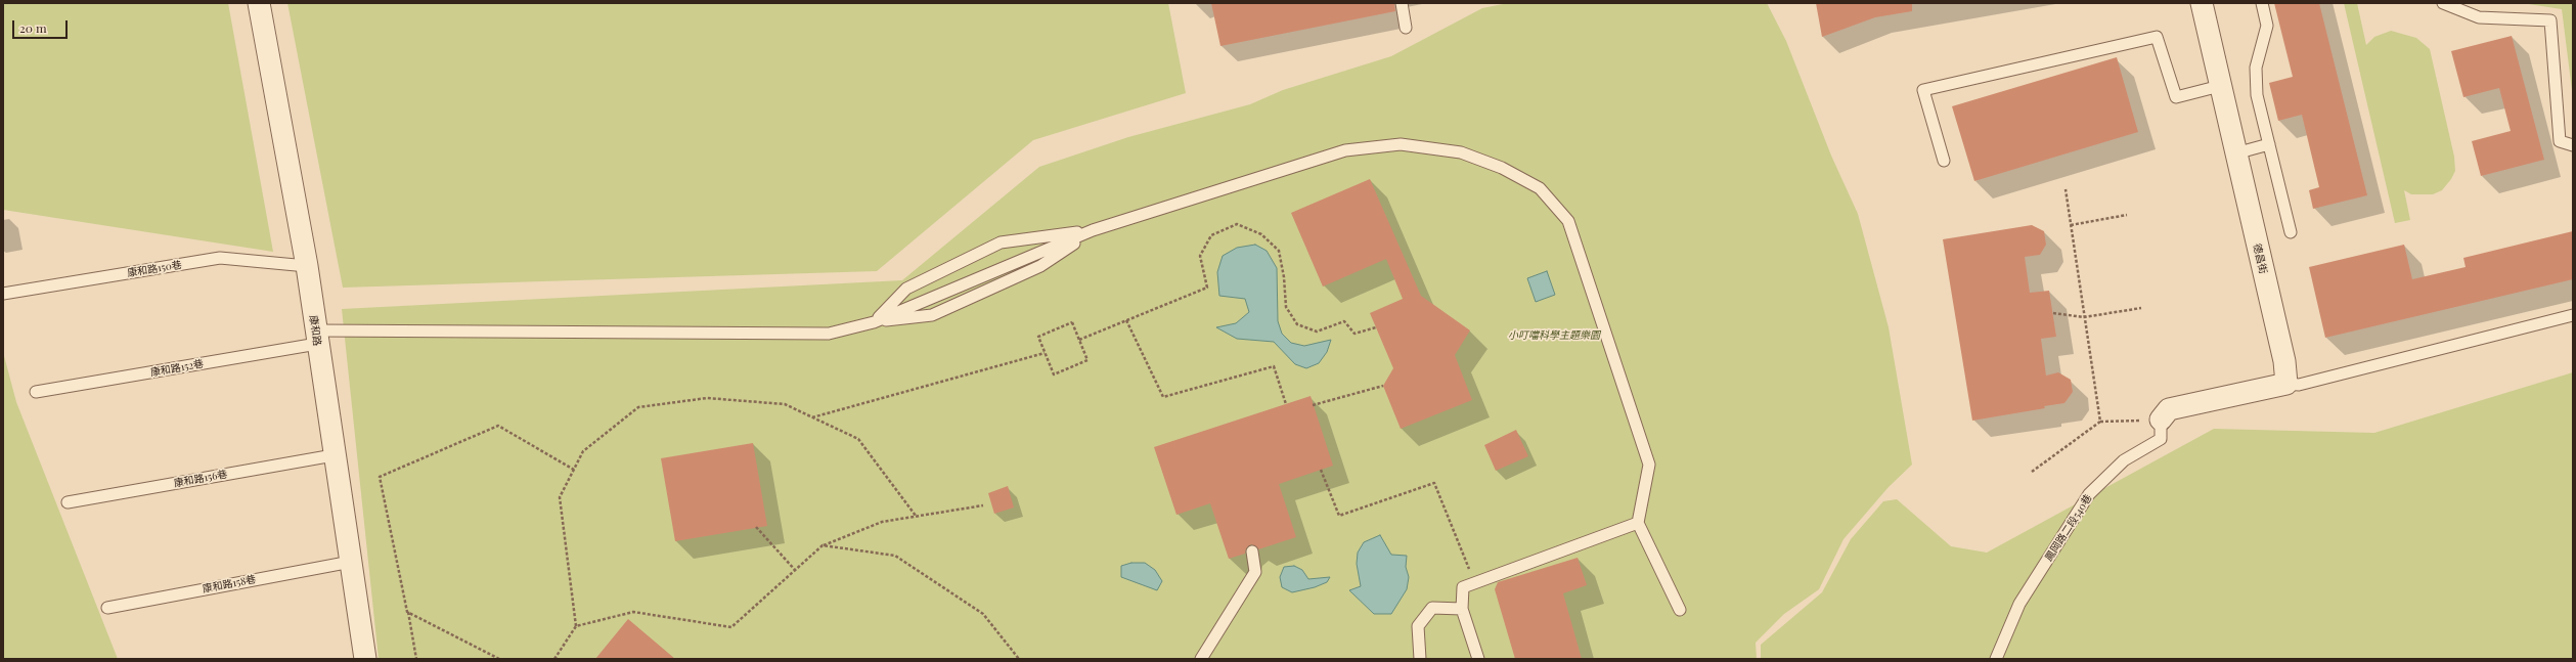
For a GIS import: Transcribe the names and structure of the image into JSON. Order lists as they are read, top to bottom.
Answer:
{
  "streets": {
    "street": ["德昌街", "康和路"],
    "lane": [
      "康和路150巷",
      "康和路152巷",
      "康和路156巷",
      "鳳岡路二段540巷",
      "康和路158巷"
    ]
  },
  "crossings": [
    ["康和路150巷", "康和路"],
    ["康和路", "康和路152巷"],
    ["康和路", "康和路156巷"],
    ["康和路", "康和路158巷"]
  ],
  "parks": ["小叮噹科學主題樂園"],
  "scale_bar": "20 m"
}
